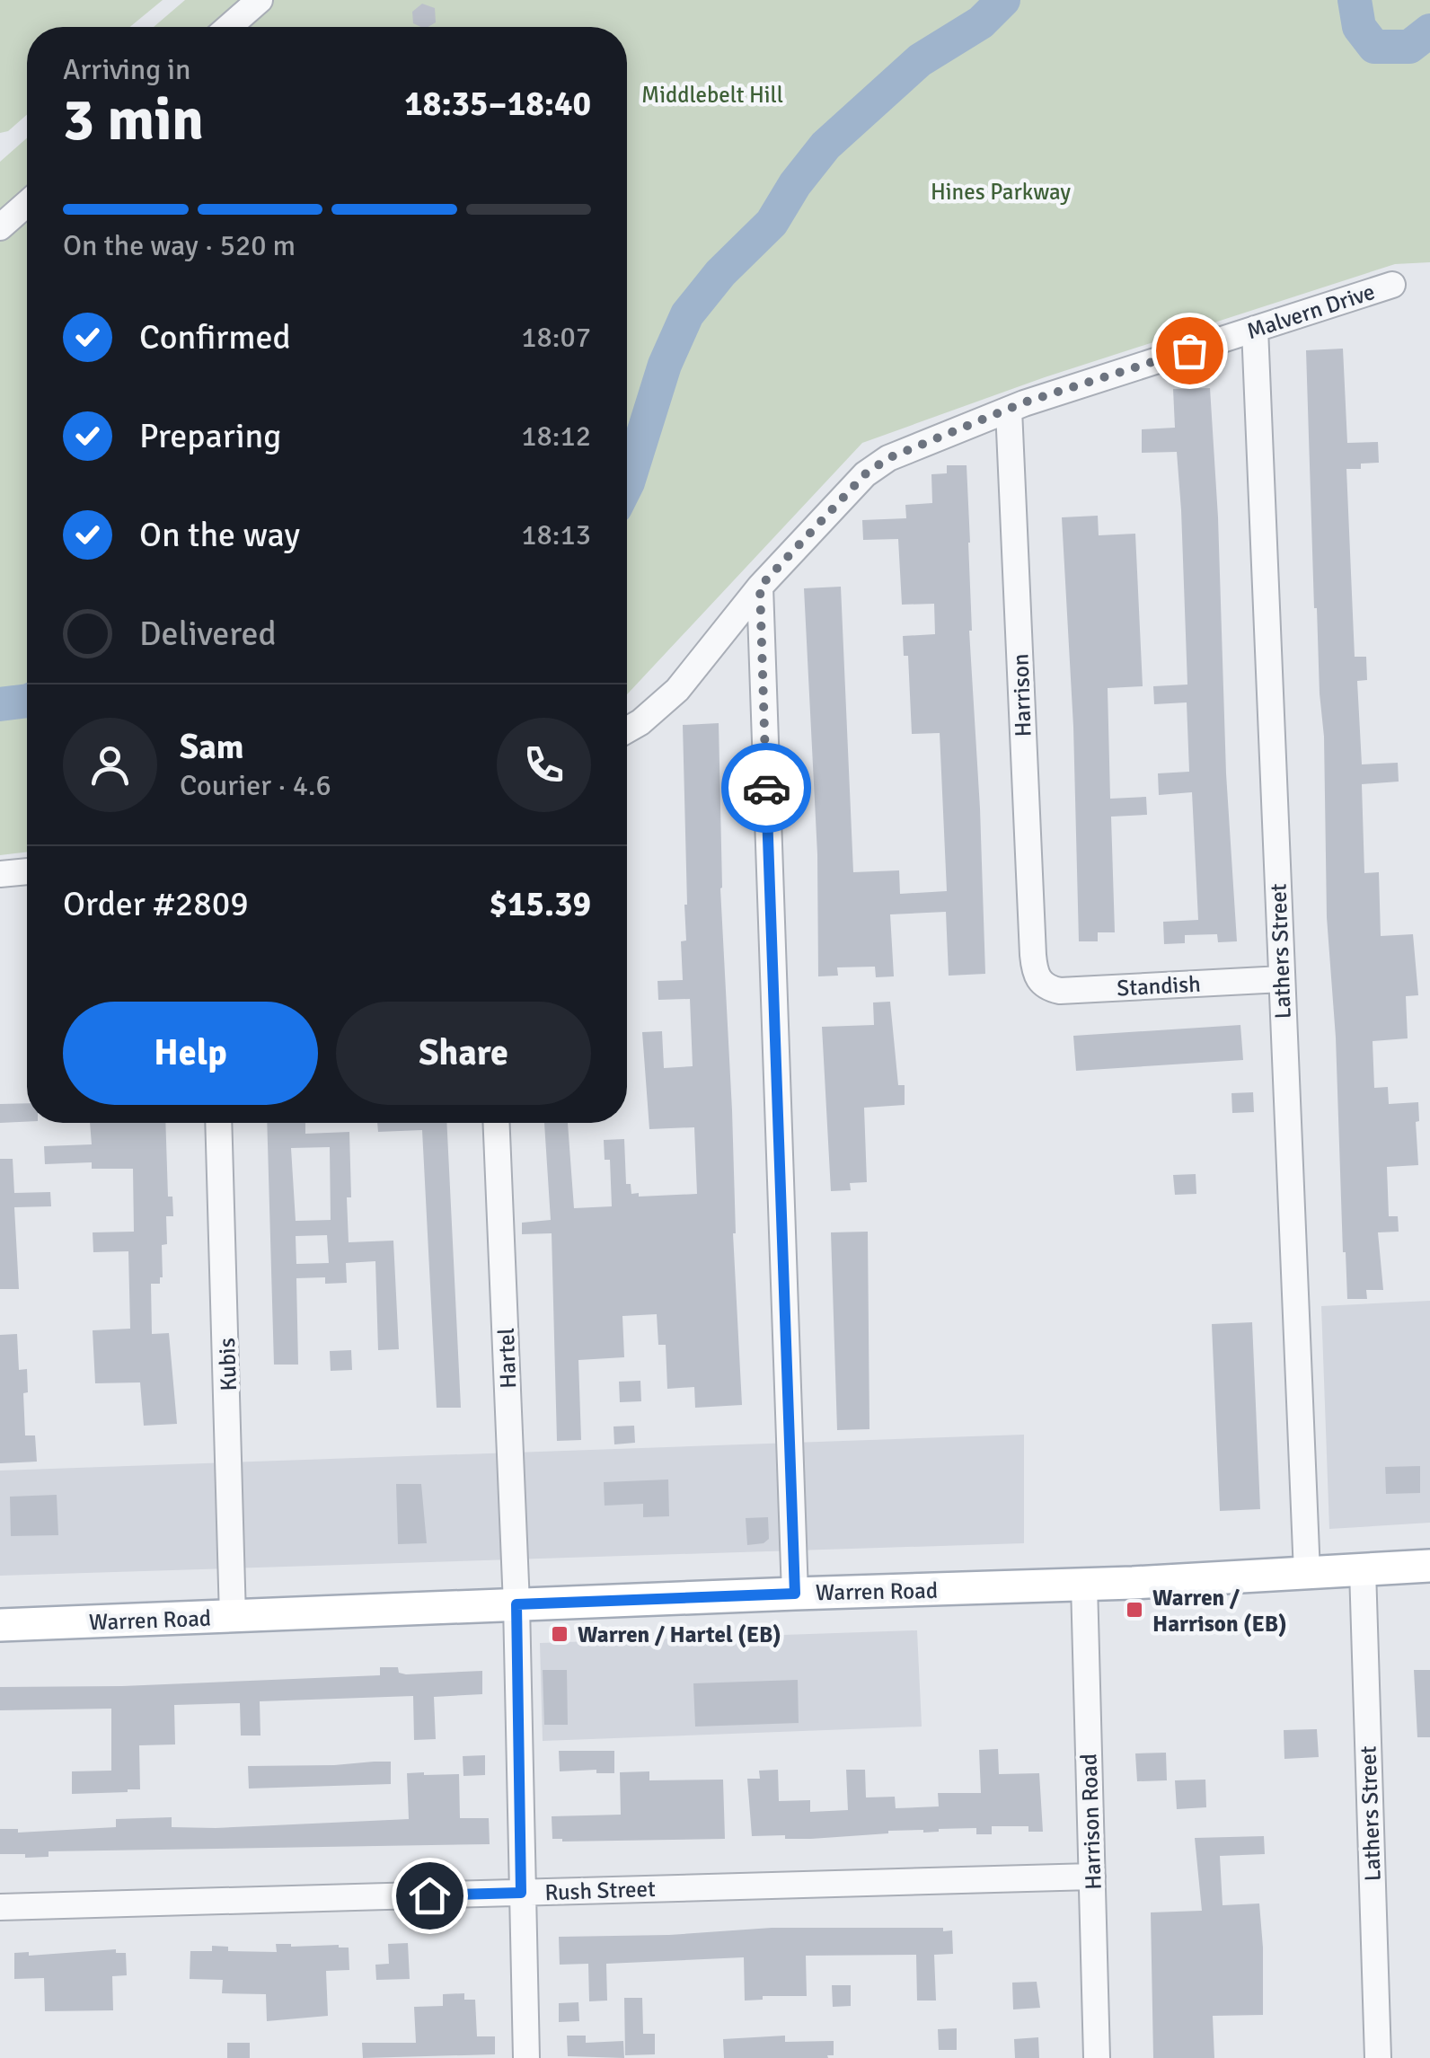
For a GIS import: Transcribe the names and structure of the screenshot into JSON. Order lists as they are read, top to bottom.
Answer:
{
  "streets": {
    "main road": ["Warren Road"],
    "street": [
      "Malvern Drive",
      "Harrison",
      "Lathers Street",
      "Standish",
      "Hartel",
      "Kubis",
      "Harrison Road",
      "Rush Street"
    ]
  },
  "crossings": [
    ["Malvern Drive", "Harrison"],
    ["Malvern Drive", "Lathers Street"],
    ["Harrison", "Standish"],
    ["Lathers Street", "Standish"],
    ["Lathers Street", "Warren Road"],
    ["Hartel", "Warren Road"],
    ["Hartel", "Rush Street"],
    ["Kubis", "Warren Road"],
    ["Warren Road", "Harrison Road"],
    ["Harrison Road", "Rush Street"]
  ],
  "parks": ["Middlebelt Hill", "Hines Parkway"],
  "places": {
    "transit": ["Warren / Harrison (EB)", "Warren / Hartel (EB)"]
  },
  "page": {
    "heading": ["3 min", "Arriving in", "18:35–18:40"],
    "panel": [
      "Sam",
      "Courier · 4.6",
      "Order #2809",
      "$15.39"
    ],
    "bar": "On the way · 520 m",
    "list": [
      ["Confirmed", "18:07"],
      ["Preparing", "18:12"],
      ["On the way", "18:13"],
      "Delivered"
    ],
    "buttons": ["Help", "Share"]
  }
}
